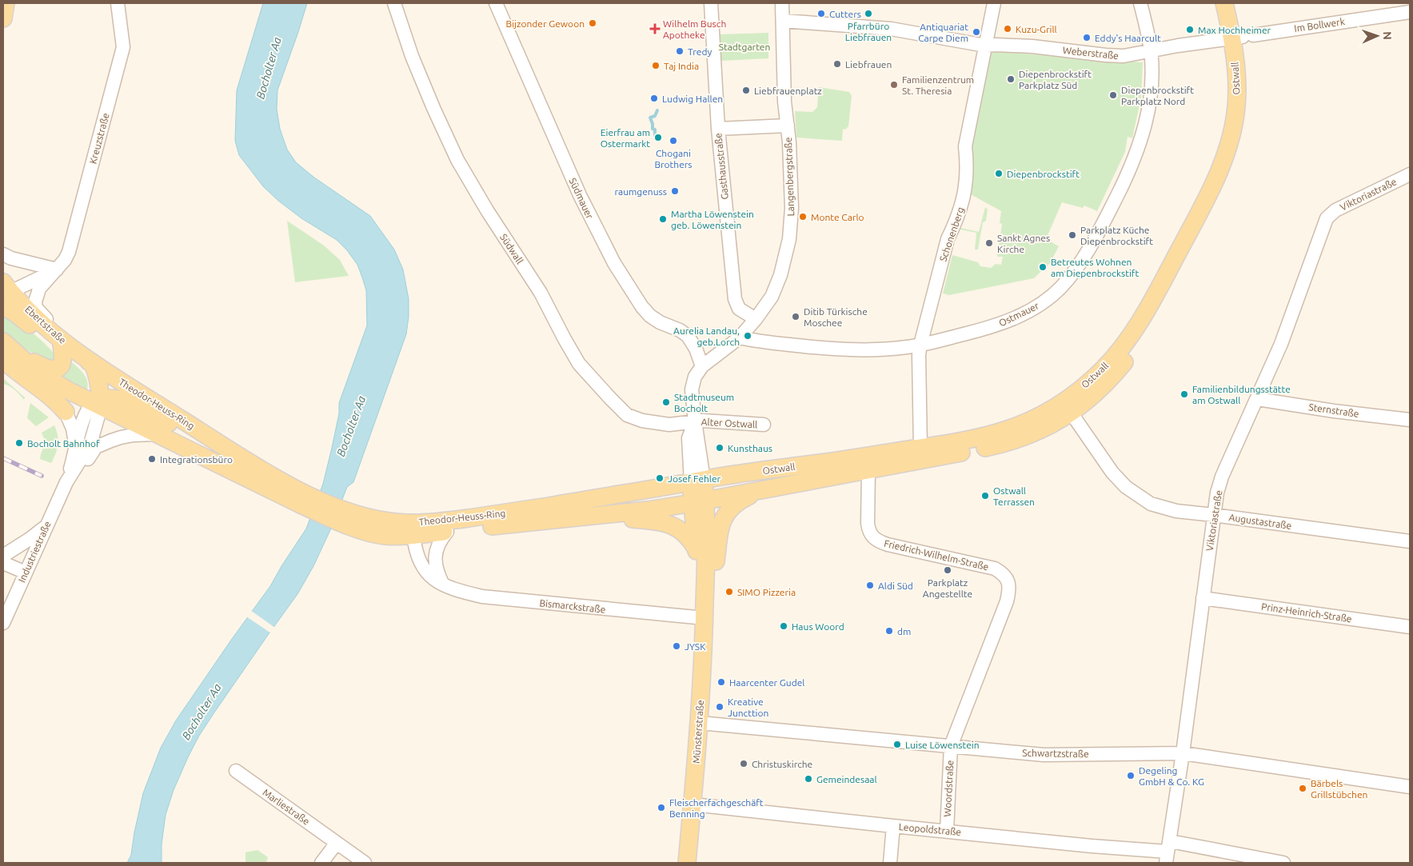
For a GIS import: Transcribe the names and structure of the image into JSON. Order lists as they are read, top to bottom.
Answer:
{
  "streets": {
    "main road": [
      "Ostwall",
      "Ebertstraße",
      "Theodor-Heuss-Ring",
      "Münsterstraße"
    ],
    "street": [
      "Im Bollwerk",
      "Weberstraße",
      "Kreuzstraße",
      "Gasthausstraße",
      "Langenbergstraße",
      "Viktoriastraße",
      "Südmauer",
      "Schonenberg",
      "Südwall",
      "Ostmauer",
      "Sternstraße",
      "Alter Ostwall",
      "Augustastraße",
      "Industriestraße",
      "Friedrich-Wilhelm-Straße",
      "Bismarckstraße",
      "Prinz-Heinrich-Straße",
      "Schwartzstraße",
      "Woordstraße",
      "Marliestraße",
      "Leopoldstraße"
    ]
  },
  "crossings": [
    ["Im Bollwerk", "Weberstraße"],
    ["Im Bollwerk", "Ostwall"],
    ["Weberstraße", "Ostwall"],
    ["Weberstraße", "Langenbergstraße"],
    ["Weberstraße", "Schonenberg"],
    ["Weberstraße", "Ostmauer"],
    ["Ostwall", "Schonenberg"],
    ["Ostwall", "Theodor-Heuss-Ring"],
    ["Ostwall", "Augustastraße"],
    ["Ostwall", "Friedrich-Wilhelm-Straße"],
    ["Ostwall", "Münsterstraße"],
    ["Kreuzstraße", "Ebertstraße"],
    ["Gasthausstraße", "Langenbergstraße"],
    ["Langenbergstraße", "Südmauer"],
    ["Langenbergstraße", "Ostmauer"],
    ["Viktoriastraße", "Sternstraße"],
    ["Viktoriastraße", "Augustastraße"],
    ["Viktoriastraße", "Prinz-Heinrich-Straße"],
    ["Viktoriastraße", "Schwartzstraße"],
    ["Viktoriastraße", "Leopoldstraße"],
    ["Schonenberg", "Ostmauer"],
    ["Südwall", "Alter Ostwall"],
    ["Ebertstraße", "Theodor-Heuss-Ring"],
    ["Theodor-Heuss-Ring", "Bismarckstraße"],
    ["Theodor-Heuss-Ring", "Münsterstraße"],
    ["Friedrich-Wilhelm-Straße", "Schwartzstraße"],
    ["Friedrich-Wilhelm-Straße", "Woordstraße"],
    ["Bismarckstraße", "Münsterstraße"],
    ["Münsterstraße", "Schwartzstraße"],
    ["Münsterstraße", "Leopoldstraße"],
    ["Schwartzstraße", "Woordstraße"],
    ["Woordstraße", "Leopoldstraße"]
  ],
  "water": ["Bocholter Aa"],
  "parks": ["Stadtgarten"],
  "places": {
    "other": [
      "Cutters",
      "Pfarrbüro Liebfrauen",
      "Bijzonder Gewoon",
      "Kuzu-Grill",
      "Max Hochheimer",
      "Antiquariat Carpe Diem",
      "Eddy's Haarcult",
      "Tredy",
      "Liebfrauen",
      "Taj India",
      "Diepenbrockstift Parkplatz Süd",
      "Familienzentrum St. Theresia",
      "Liebfrauenplatz",
      "Diepenbrockstift Parkplatz Nord",
      "Ludwig Hallen",
      "Eierfrau am Ostermarkt",
      "Chogani Brothers",
      "Diepenbrockstift",
      "raumgenuss",
      "Monte Carlo",
      "Martha Löwenstein geb. Löwenstein",
      "Parkplatz Küche Diepenbrockstift",
      "Sankt Agnes Kirche",
      "Betreutes Wohnen am Diepenbrockstift",
      "Ditib Türkische Moschee",
      "Aurelia Landau, geb.Lorch",
      "Familienbildungsstätte am Ostwall",
      "Stadtmuseum Bocholt",
      "Bocholt Bahnhof",
      "Kunsthaus",
      "Integrationsbüro",
      "Josef Fehler",
      "Ostwall Terrassen",
      "Parkplatz Angestellte",
      "Aldi Süd",
      "SIMO Pizzeria",
      "Haus Woord",
      "dm",
      "JYSK",
      "Haarcenter Gudel",
      "Kreative Juncttion",
      "Luise Löwenstein",
      "Christuskirche",
      "Degeling GmbH & Co. KG",
      "Gemeindesaal",
      "Bärbels Grillstübchen",
      "Fleischerfachgeschäft Benning"
    ],
    "health": ["Wilhelm Busch Apotheke"]
  },
  "north": "right"
}
